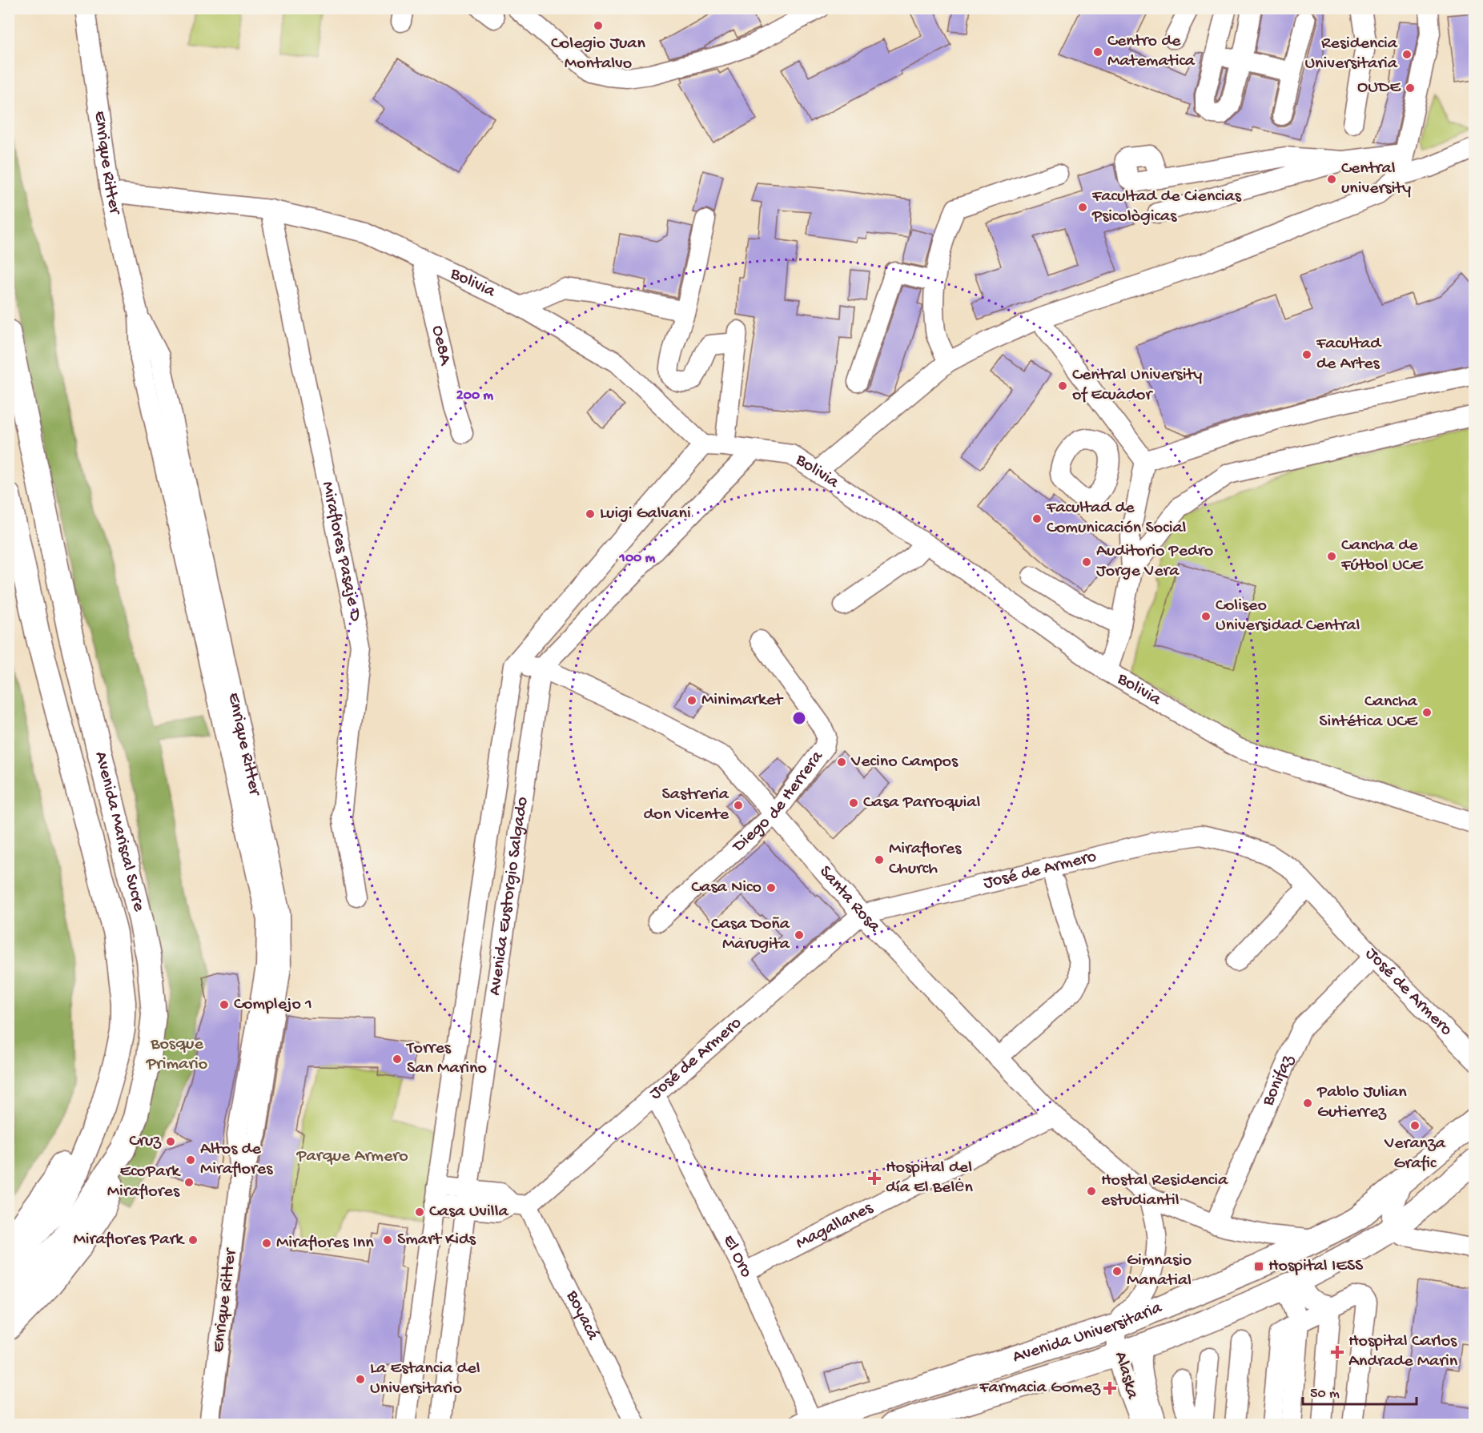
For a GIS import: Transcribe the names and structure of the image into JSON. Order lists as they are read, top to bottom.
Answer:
{
  "streets": {
    "main road": ["Avenida Mariscal Sucre", "Avenida Universitaria"],
    "street": [
      "Enrique Ritter",
      "Bolivia",
      "Oe8A",
      "Miraflores Pasaje D",
      "Diego de Herrera",
      "José de Armero",
      "Avenida Eustorgio Salgado",
      "Santa Rosa",
      "Bonifaz",
      "Magallanes",
      "El Oro",
      "Boyacá",
      "Alaska"
    ]
  },
  "crossings": [
    ["Enrique Ritter", "Bolivia"],
    ["Bolivia", "Oe8A"],
    ["Bolivia", "Miraflores Pasaje D"],
    ["Diego de Herrera", "Santa Rosa"],
    ["José de Armero", "Avenida Eustorgio Salgado"],
    ["José de Armero", "Santa Rosa"],
    ["José de Armero", "Bonifaz"],
    ["José de Armero", "El Oro"],
    ["José de Armero", "Boyacá"],
    ["Avenida Eustorgio Salgado", "Santa Rosa"],
    ["Santa Rosa", "Bonifaz"],
    ["Santa Rosa", "Magallanes"],
    ["Santa Rosa", "Avenida Universitaria"],
    ["Magallanes", "El Oro"],
    ["El Oro", "Avenida Universitaria"],
    ["Avenida Universitaria", "Alaska"]
  ],
  "parks": ["Bosque Primario", "Parque Armero"],
  "places": {
    "other": [
      "Colegio Juan Montalvo",
      "Centro de Matematica",
      "Residencia Universitaria",
      "OUDE",
      "Central university",
      "Facultad de Ciencias Psicològicas",
      "Facultad de Artes",
      "Central University of Ecuador",
      "Luigi Galvani",
      "Facultad de Comunicación Social",
      "Cancha de Fútbol UCE",
      "Auditorio Pedro Jorge Vera",
      "Coliseo Universidad Central",
      "Minimarket",
      "Cancha Sintética UCE",
      "Vecino Campos",
      "Casa Parroquial",
      "Sastreria don Vicente",
      "Miraflores Church",
      "Casa Nico",
      "Casa Doña Marugita",
      "Complejo 1",
      "Torres San Marino",
      "Pablo Julian Gutierrez",
      "Veranza Grafic",
      "Cruz",
      "Altos de Miraflores",
      "EcoPark Miraflores",
      "Hostal Residencia estudiantil",
      "Casa Uvilla",
      "Miraflores Park",
      "Smart Kids",
      "Miraflores Inn",
      "Gimnasio Manatial",
      "La Estancia del Universitario"
    ],
    "health": ["Hospital del día El Belėn", "Hospital Carlos Andrade Marin", "Farmacia Gomez"],
    "transit": ["Hospital IESS"]
  },
  "scale_bar": "50 m",
  "rings": ["200 m", "100 m"]
}
